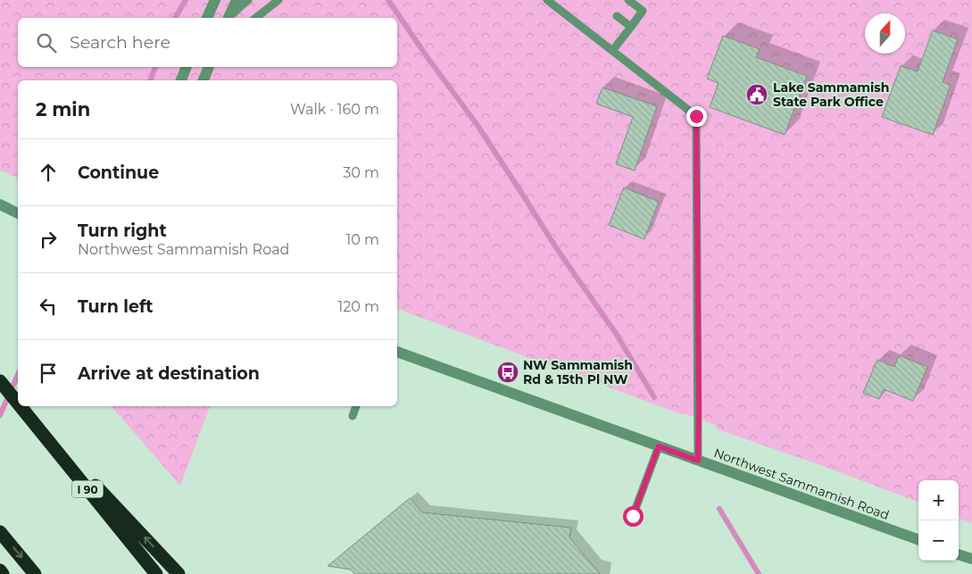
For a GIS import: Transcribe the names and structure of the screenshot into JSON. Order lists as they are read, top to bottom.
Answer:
{
  "streets": {
    "highway": ["I 90"],
    "street": ["Northwest Sammamish Road"]
  },
  "places": {
    "public building": ["Lake Sammamish State Park Office"],
    "bus stop": ["NW Sammamish Rd & 15th Pl NW"]
  },
  "north": "top",
  "page": {
    "search": "Search here",
    "heading": ["2 min", "Walk · 160 m"],
    "list": [
      ["Continue", "30 m"],
      ["Turn right", "Northwest Sammamish Road", "10 m"],
      ["Turn left", "120 m"],
      "Arrive at destination"
    ],
    "map_buttons": ["+", "−"]
  }
}
